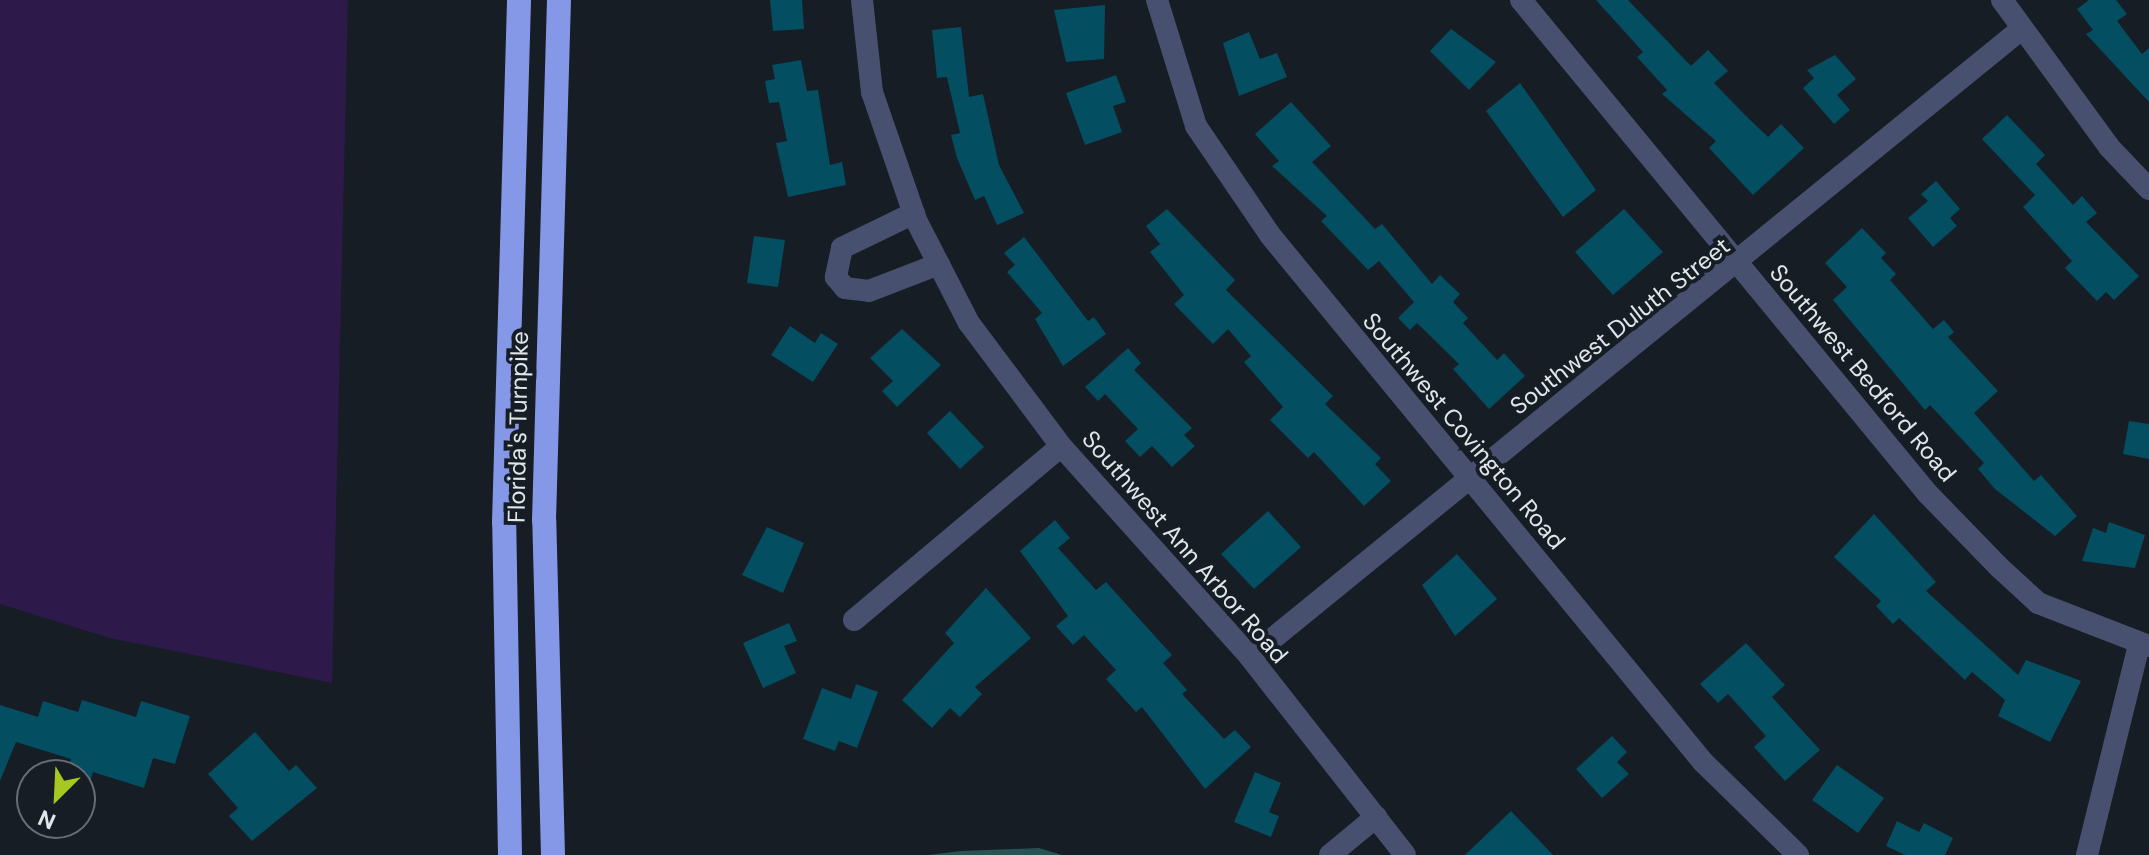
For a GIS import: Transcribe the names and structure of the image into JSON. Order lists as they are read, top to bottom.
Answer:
{
  "streets": {
    "highway": ["Florida's Turnpike"],
    "street": [
      "Southwest Duluth Street",
      "Southwest Bedford Road",
      "Southwest Covington Road",
      "Southwest Ann Arbor Road"
    ]
  },
  "crossings": [
    ["Southwest Duluth Street", "Southwest Bedford Road"],
    ["Southwest Duluth Street", "Southwest Covington Road"],
    ["Southwest Duluth Street", "Southwest Ann Arbor Road"]
  ],
  "north": "bottom left"
}
